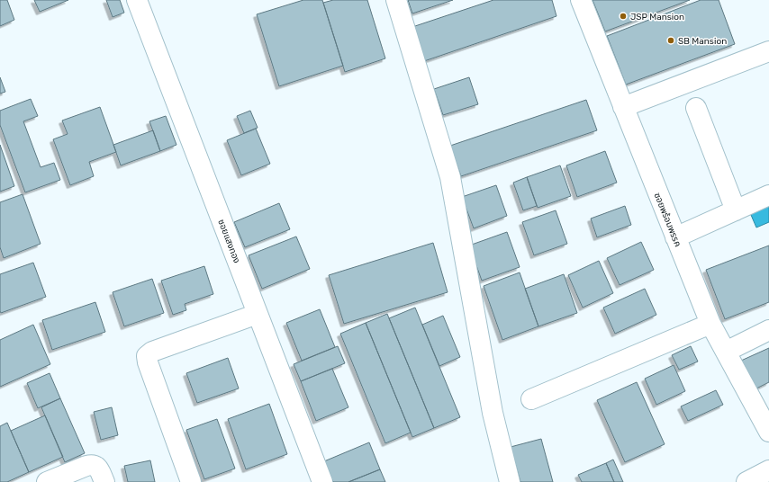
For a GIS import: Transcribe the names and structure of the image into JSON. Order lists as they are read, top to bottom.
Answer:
{
  "streets": {
    "street": ["ซอยพร้อมพรรค", "ซอยแสงทอง"]
  },
  "places": ["JSP Mansion", "SB Mansion"]
}
